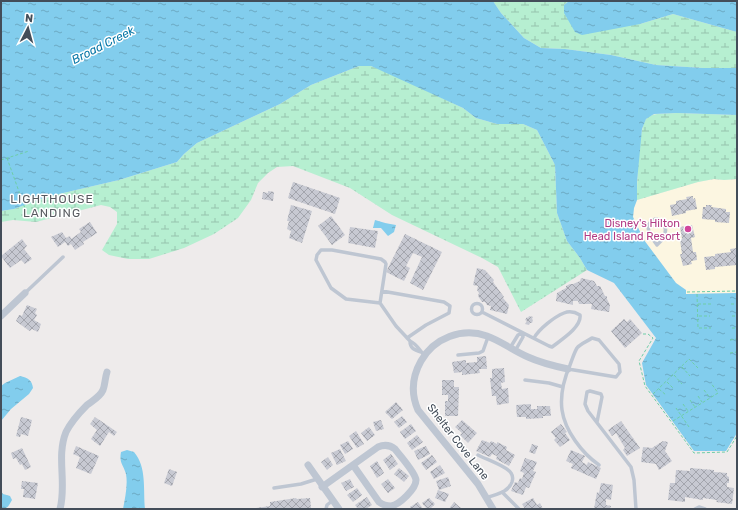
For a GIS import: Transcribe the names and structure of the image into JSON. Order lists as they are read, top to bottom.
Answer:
{
  "streets": {
    "street": ["Shelter Cove Lane"]
  },
  "districts": ["LIGHTHOUSE LANDING"],
  "water": ["Broad Creek"],
  "places": ["Disney's Hilton Head Island Resort"],
  "north": "top"
}
